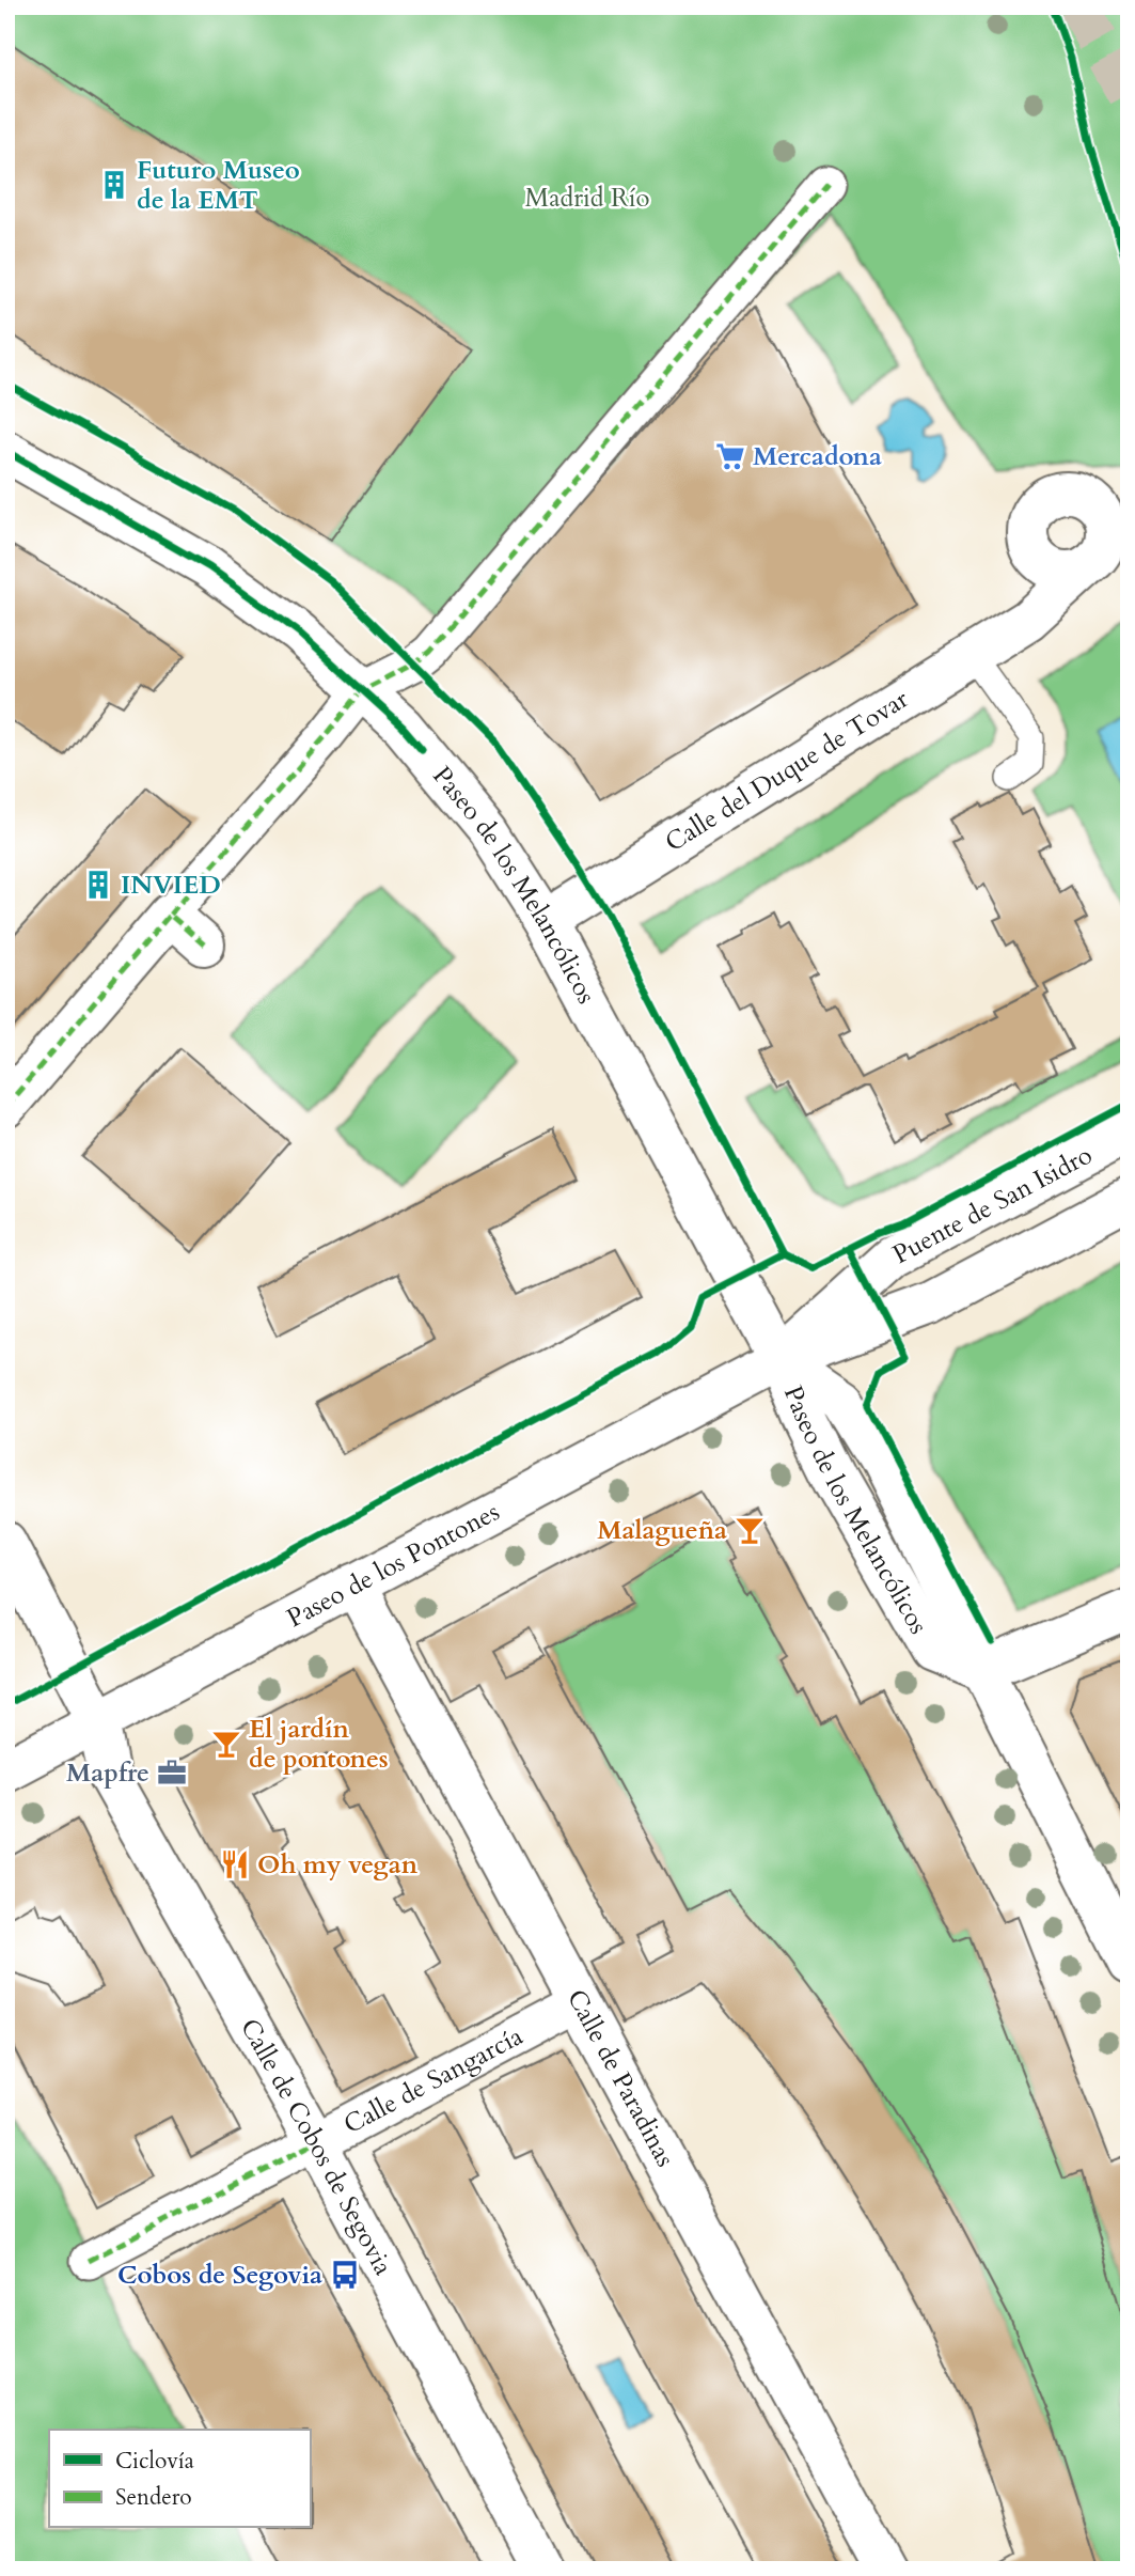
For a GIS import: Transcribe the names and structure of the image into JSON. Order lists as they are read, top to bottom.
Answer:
{
  "streets": {
    "street": [
      "Calle del Duque de Tovar",
      "Paseo de los Melancólicos",
      "Puente de San Isidro",
      "Paseo de los Pontones",
      "Calle de Paradinas",
      "Calle de Sangarcía",
      "Calle de Cobos de Segovia"
    ]
  },
  "crossings": [
    ["Calle del Duque de Tovar", "Paseo de los Melancólicos"],
    ["Paseo de los Melancólicos", "Puente de San Isidro"],
    ["Paseo de los Melancólicos", "Paseo de los Pontones"],
    ["Puente de San Isidro", "Paseo de los Pontones"],
    ["Paseo de los Pontones", "Calle de Paradinas"],
    ["Paseo de los Pontones", "Calle de Cobos de Segovia"],
    ["Calle de Paradinas", "Calle de Sangarcía"],
    ["Calle de Sangarcía", "Calle de Cobos de Segovia"]
  ],
  "parks": ["Madrid Río"],
  "places": {
    "building": ["Futuro Museo de la EMT", "INVIED"],
    "supermarket": ["Mercadona"],
    "bar": ["Malagueña", "El jardín de pontones"],
    "office": ["Mapfre"],
    "restaurant": ["Oh my vegan"],
    "bus stop": ["Cobos de Segovia"]
  },
  "legend": ["Ciclovía", "Sendero"]
}
